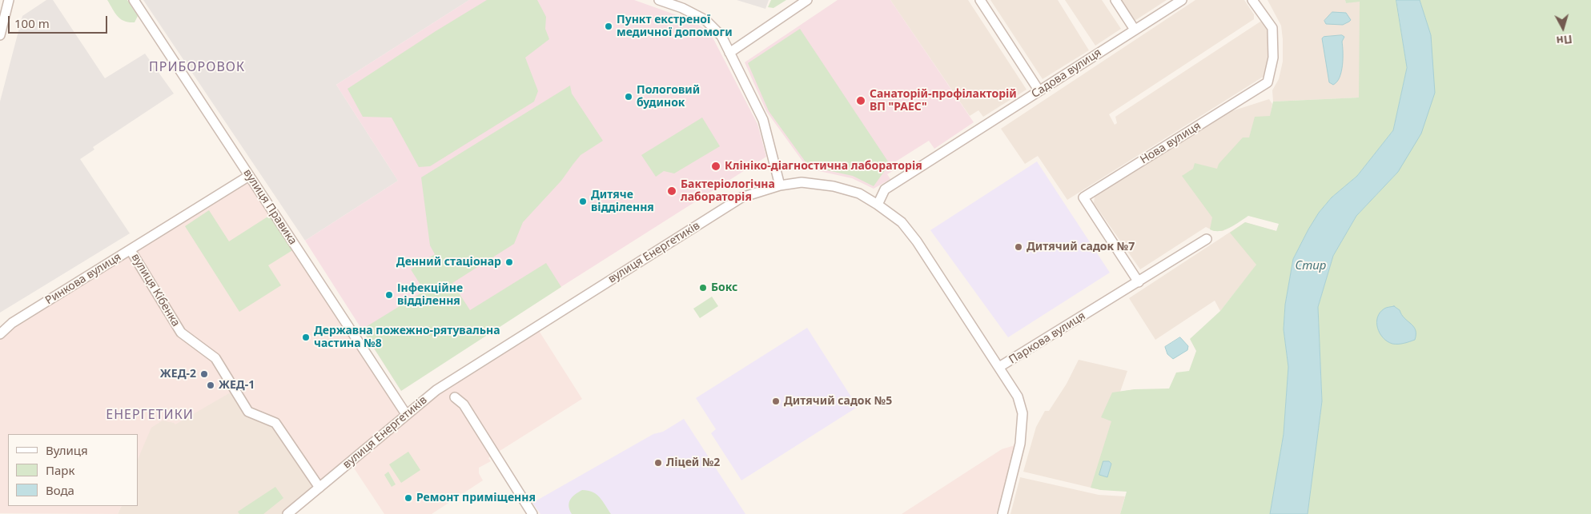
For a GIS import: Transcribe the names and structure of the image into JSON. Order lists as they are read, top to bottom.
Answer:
{
  "streets": {
    "street": [
      "Садова вулиця",
      "Нова вулиця",
      "вулиця Правика",
      "вулиця Енергетиків",
      "Ринкова вулиця",
      "вулиця Кібенка",
      "Паркова вулиця"
    ]
  },
  "crossings": [
    ["Садова вулиця", "вулиця Енергетиків"],
    ["Нова вулиця", "Паркова вулиця"],
    ["вулиця Правика", "вулиця Енергетиків"],
    ["вулиця Правика", "Ринкова вулиця"],
    ["вулиця Енергетиків", "вулиця Кібенка"],
    ["вулиця Енергетиків", "Паркова вулиця"],
    ["Ринкова вулиця", "вулиця Кібенка"]
  ],
  "districts": ["ПРИБОРОВОК", "ЕНЕРГЕТИКИ"],
  "water": ["Стир"],
  "places": [
    "Пункт екстреної медичної допомоги",
    "Пологовий будинок",
    "Санаторій-профілакторій ВП \"РАЕС\"",
    "Клініко-діагностична лабораторія",
    "Бактеріологічна лабораторія",
    "Дитяче відділення",
    "Дитячий садок №7",
    "Денний стаціонар",
    "Бокс",
    "Інфекційне відділення",
    "Державна пожежно-рятувальна частина №8",
    "ЖЕД-2",
    "ЖЕД-1",
    "Дитячий садок №5",
    "Ліцей №2",
    "Ремонт приміщення"
  ],
  "legend": ["Вулиця", "Парк", "Вода"],
  "scale_bar": "100 m",
  "north": "bottom"
}
